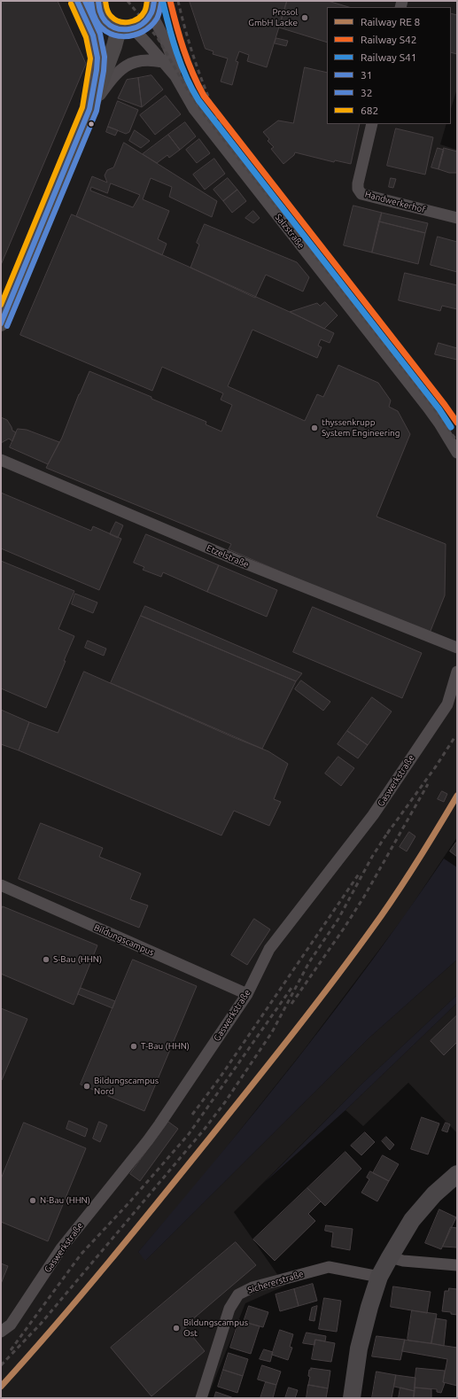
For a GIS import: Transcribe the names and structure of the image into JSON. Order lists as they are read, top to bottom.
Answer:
{
  "streets": {
    "street": [
      "Handwerkerhof",
      "Salzstraße",
      "Etzelstraße",
      "Gaswerkstraße",
      "Bildungscampus",
      "Sichererstraße"
    ]
  },
  "crossings": [
    ["Gaswerkstraße", "Bildungscampus"]
  ],
  "places": [
    "Prosol GmbH Lacke",
    "thyssenkrupp System Engineering",
    "S-Bau (HHN)",
    "T-Bau (HHN)",
    "Bildungscampus Nord",
    "N-Bau (HHN)",
    "Bildungscampus Ost"
  ],
  "lines": [
    "rail line S42",
    "transit line 31",
    "transit line 32",
    "transit line 682",
    "rail line S41"
  ],
  "legend": [
    "Railway RE 8",
    "Railway S42",
    "Railway S41",
    "31",
    "32",
    "682"
  ]
}
